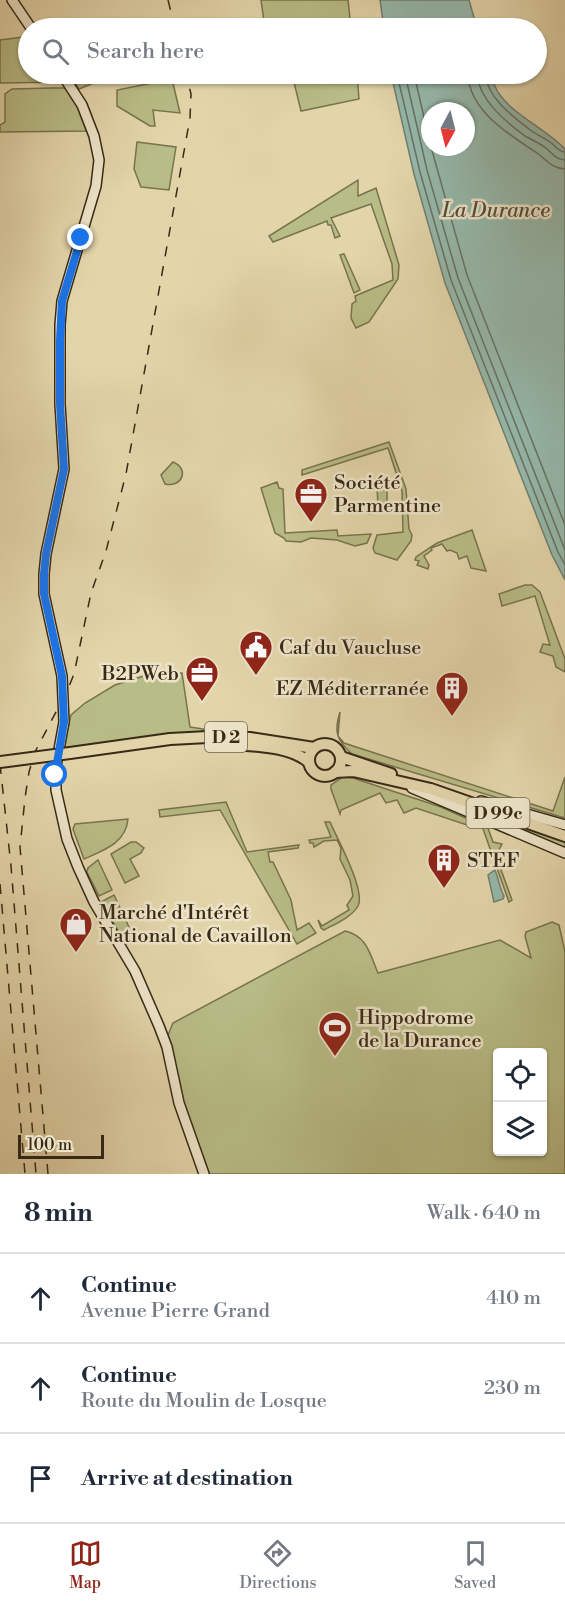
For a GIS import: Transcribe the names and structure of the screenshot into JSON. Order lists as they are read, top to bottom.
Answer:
{
  "streets": {
    "main road": ["D 2", "D 99c"]
  },
  "water": ["La Durance"],
  "places": {
    "office": ["Société Parmentine", "B2PWeb"],
    "public building": ["Caf du Vaucluse"],
    "building": ["EZ Méditerranée", "STEF"],
    "shop": ["Marché d'Intérêt National de Cavaillon"],
    "sports": ["Hippodrome de la Durance"]
  },
  "scale_bar": "100 m",
  "north": "bottom",
  "page": {
    "search": "Search here",
    "scale": "100 m",
    "heading": ["8 min", "Walk · 640 m"],
    "list": [
      ["Continue", "Avenue Pierre Grand", "410 m"],
      ["Continue", "Route du Moulin de Losque", "230 m"],
      "Arrive at destination"
    ],
    "nav": ["Map", "Directions", "Saved"]
  }
}
